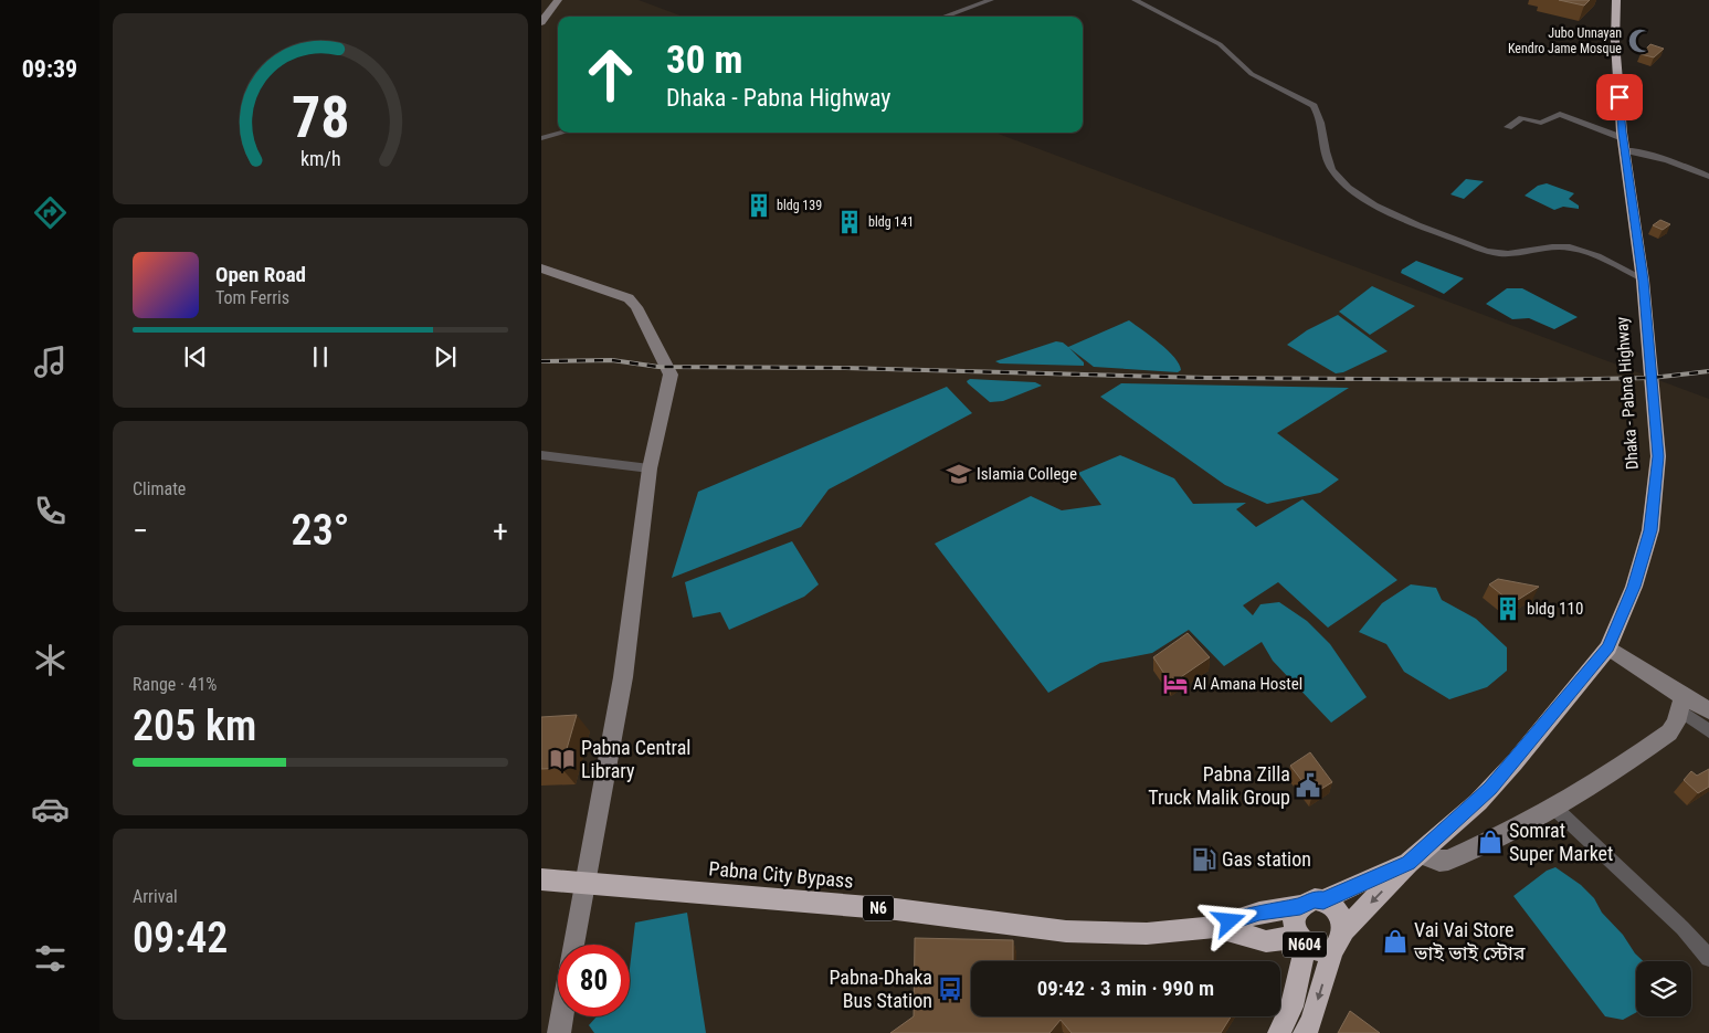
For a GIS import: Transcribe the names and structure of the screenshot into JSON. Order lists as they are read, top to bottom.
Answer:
{
  "streets": {
    "highway": [
      "Dhaka - Pabna Highway",
      "Pabna City Bypass",
      "N6",
      "N604"
    ]
  },
  "crossings": [
    ["Dhaka - Pabna Highway", "Pabna City Bypass"],
    ["Dhaka - Pabna Highway", "N604"],
    ["Pabna City Bypass", "N604"]
  ],
  "places": {
    "mosque": ["Jubo Unnayan Kendro Jame Mosque"],
    "building": ["bldg 139", "bldg 141", "bldg 110"],
    "school or university": ["Islamia College"],
    "hotel": ["Al Amana Hostel"],
    "library": ["Pabna Central Library"],
    "public building": ["Pabna Zilla Truck Malik Group"],
    "shop": ["Somrat Super Market", "Vai Vai Store ভাই ভাই স্টোর"],
    "fuel station": ["Gas station"],
    "bus stop": ["Pabna-Dhaka Bus Station"]
  },
  "page": {
    "tabs": "09:39",
    "turn": ["30 m", "Dhaka - Pabna Highway"],
    "song": ["Open Road", "Tom Ferris"],
    "tile": [
      "Climate",
      ["Range · 41%", "205 km"],
      ["Arrival", "09:42"]
    ],
    "heat": ["−", "23°", "+"],
    "limit": "80",
    "trip": "09:42 · 3 min · 990 m",
    "gauge": ["78", "km/h"]
  }
}
